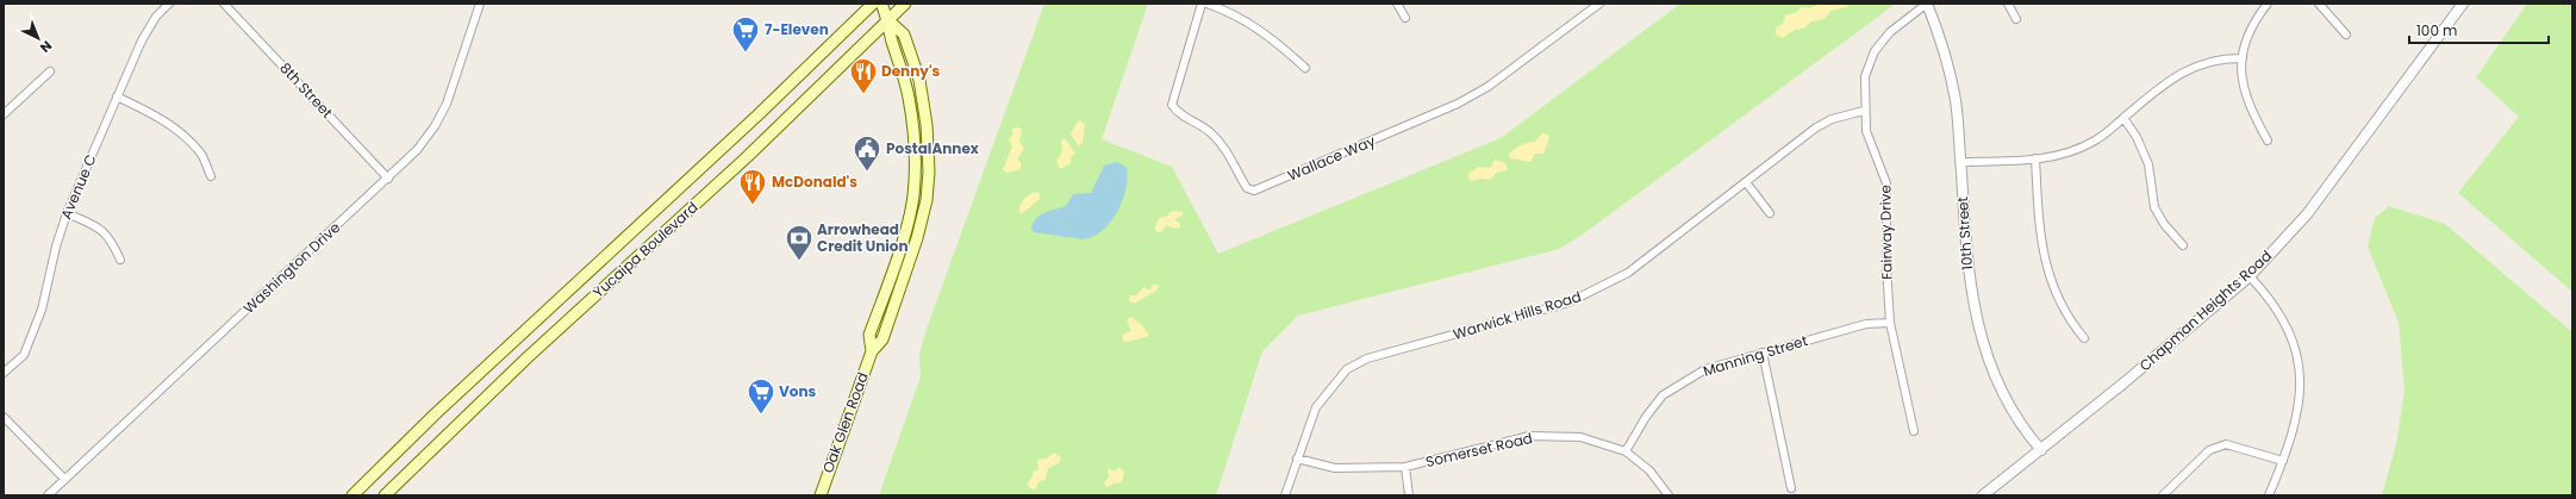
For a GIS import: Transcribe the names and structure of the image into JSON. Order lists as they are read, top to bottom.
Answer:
{
  "streets": {
    "main road": ["Yucaipa Boulevard", "Oak Glen Road"],
    "street": [
      "8th Street",
      "Wallace Way",
      "Avenue C",
      "Fairway Drive",
      "10th Street",
      "Washington Drive",
      "Chapman Heights Road",
      "Warwick Hills Road",
      "Manning Street",
      "Somerset Road"
    ]
  },
  "crossings": [
    ["8th Street", "Washington Drive"],
    ["Fairway Drive", "10th Street"],
    ["Fairway Drive", "Warwick Hills Road"],
    ["Fairway Drive", "Manning Street"],
    ["10th Street", "Chapman Heights Road"],
    ["Yucaipa Boulevard", "Oak Glen Road"],
    ["Warwick Hills Road", "Somerset Road"],
    ["Manning Street", "Somerset Road"]
  ],
  "places": {
    "supermarket": ["7-Eleven", "Vons"],
    "restaurant": ["Denny's", "McDonald's"],
    "public building": ["PostalAnnex"],
    "bank": ["Arrowhead Credit Union"]
  },
  "scale_bar": "100 m",
  "north": "bottom right"
}
